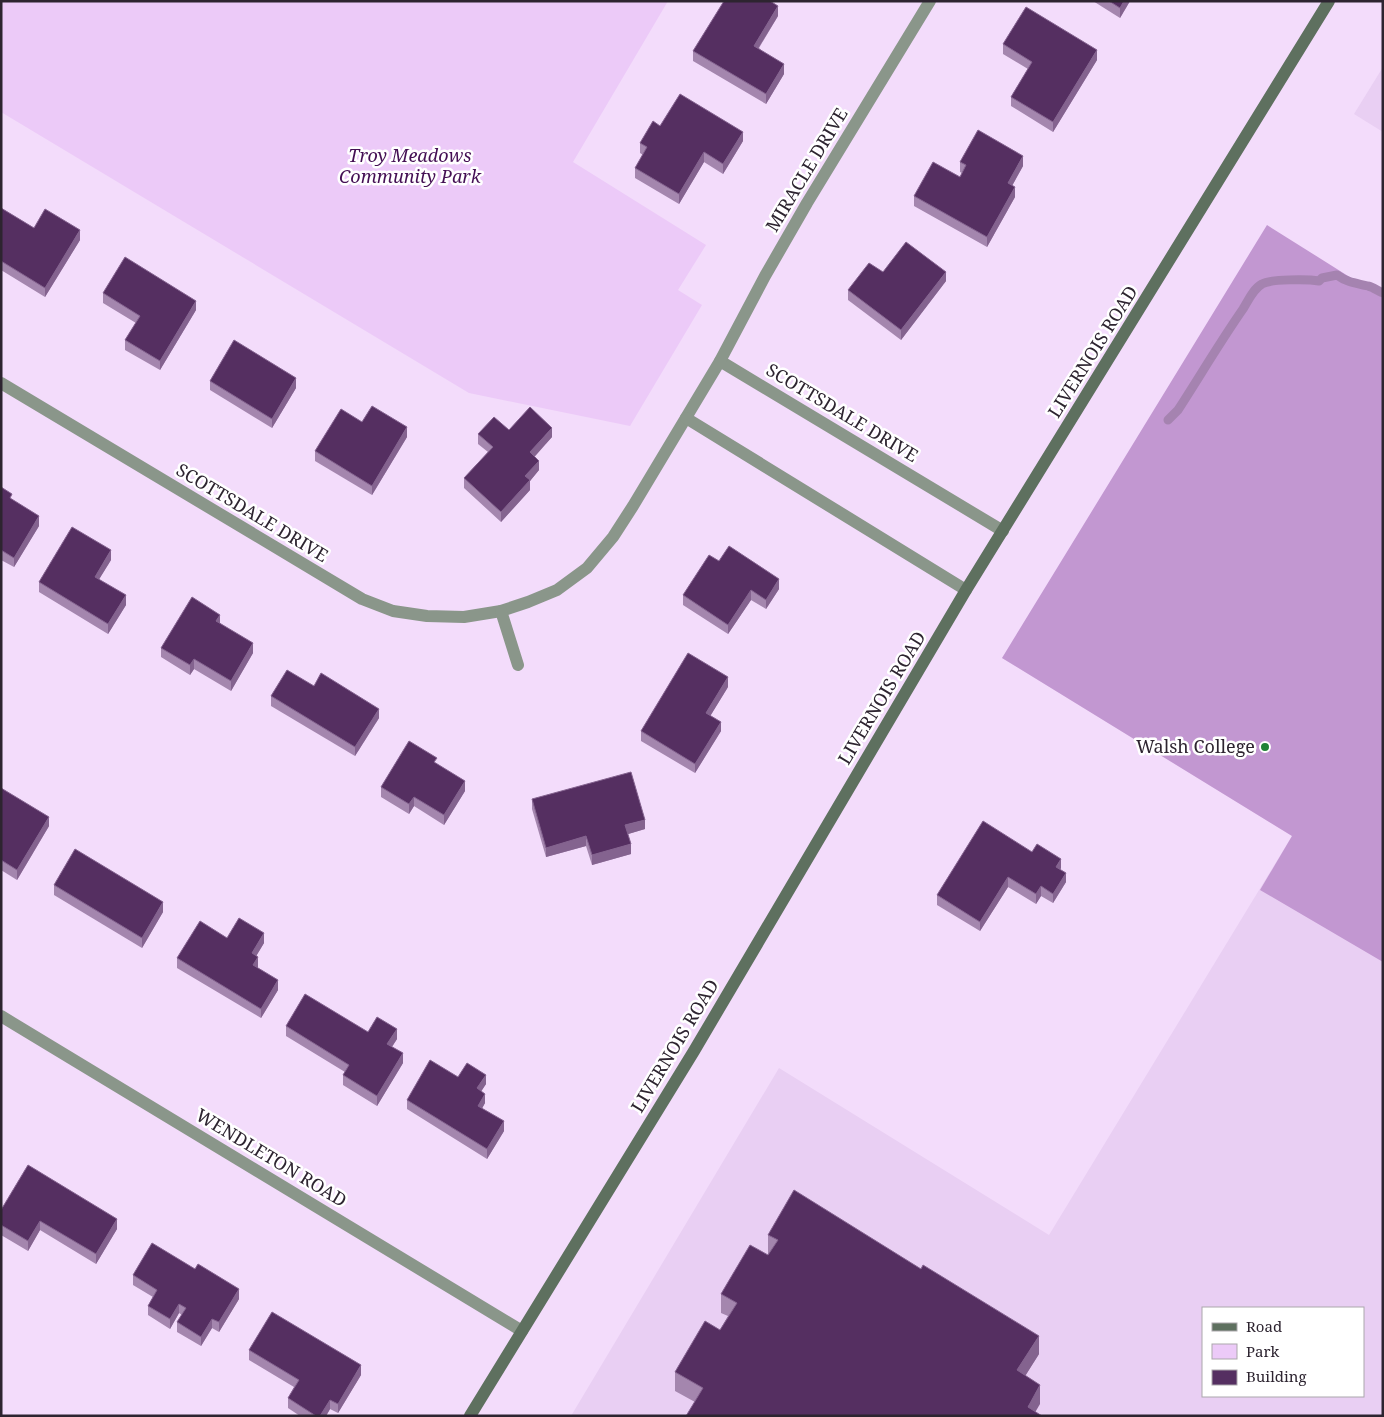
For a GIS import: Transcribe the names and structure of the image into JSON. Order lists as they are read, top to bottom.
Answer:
{
  "streets": {
    "main road": ["LIVERNOIS ROAD"],
    "street": ["MIRACLE DRIVE", "SCOTTSDALE DRIVE", "WENDLETON ROAD"]
  },
  "crossings": [
    ["MIRACLE DRIVE", "SCOTTSDALE DRIVE"],
    ["LIVERNOIS ROAD", "SCOTTSDALE DRIVE"],
    ["LIVERNOIS ROAD", "WENDLETON ROAD"]
  ],
  "parks": ["Troy Meadows Community Park"],
  "places": ["Walsh College"],
  "legend": ["Road", "Park", "Building"]
}
